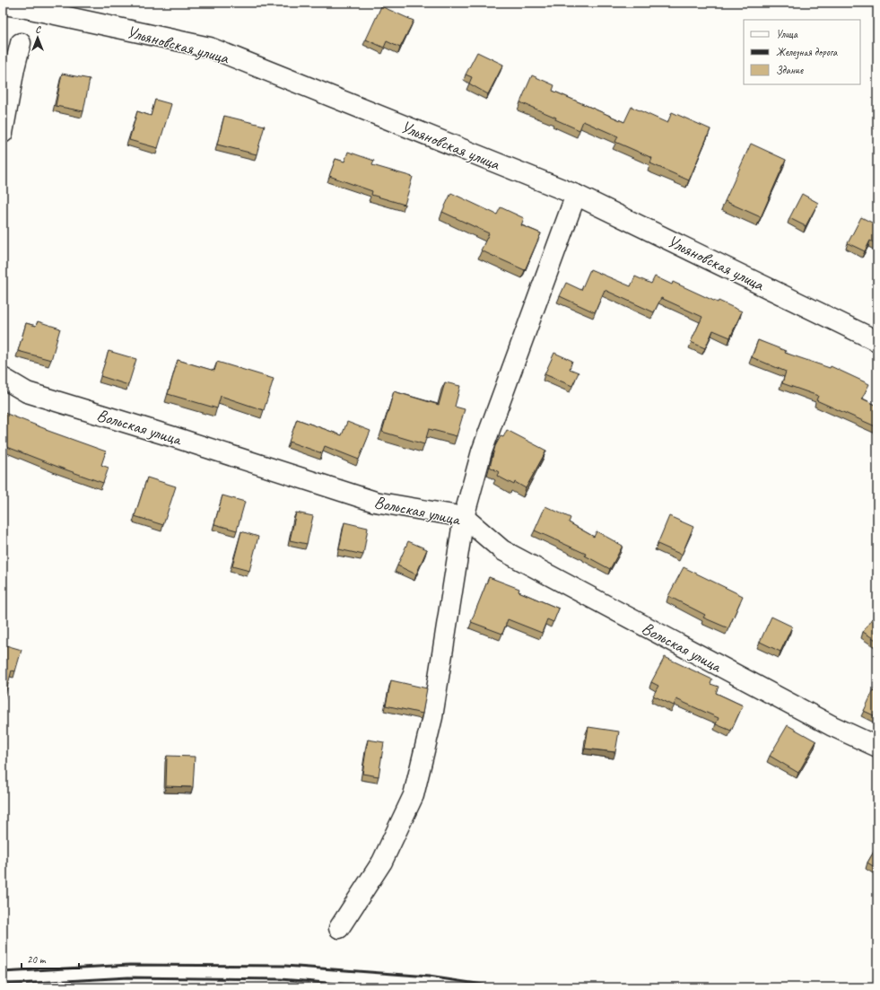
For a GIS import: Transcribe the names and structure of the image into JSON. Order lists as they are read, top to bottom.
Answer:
{
  "streets": {
    "street": ["Ульяновская улица", "Вольская улица"]
  },
  "legend": ["Улица", "Железная дорога", "Здание"],
  "scale_bar": "20 m",
  "north": "top"
}
